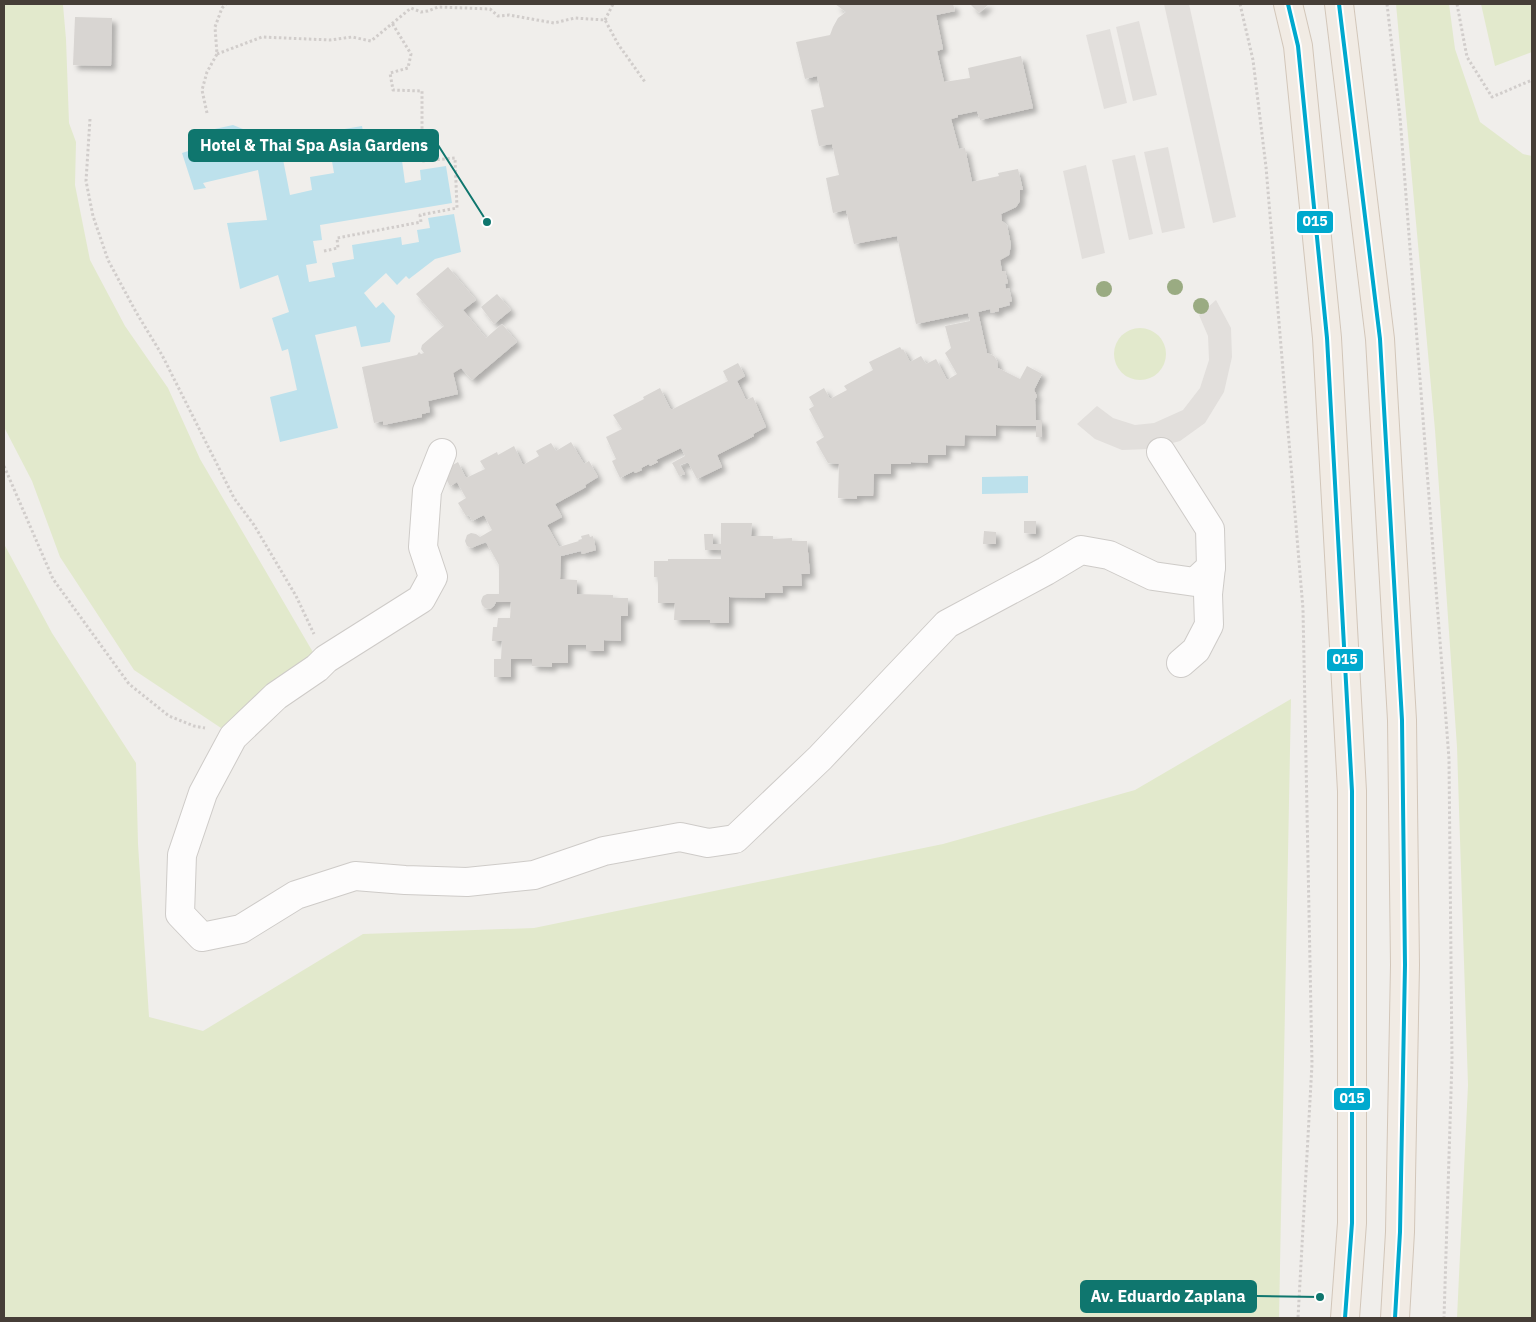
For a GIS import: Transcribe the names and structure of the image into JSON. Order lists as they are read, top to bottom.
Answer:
{
  "places": ["Hotel & Thai Spa Asia Gardens", "Av. Eduardo Zaplana"],
  "lines": ["transit line 015"]
}
